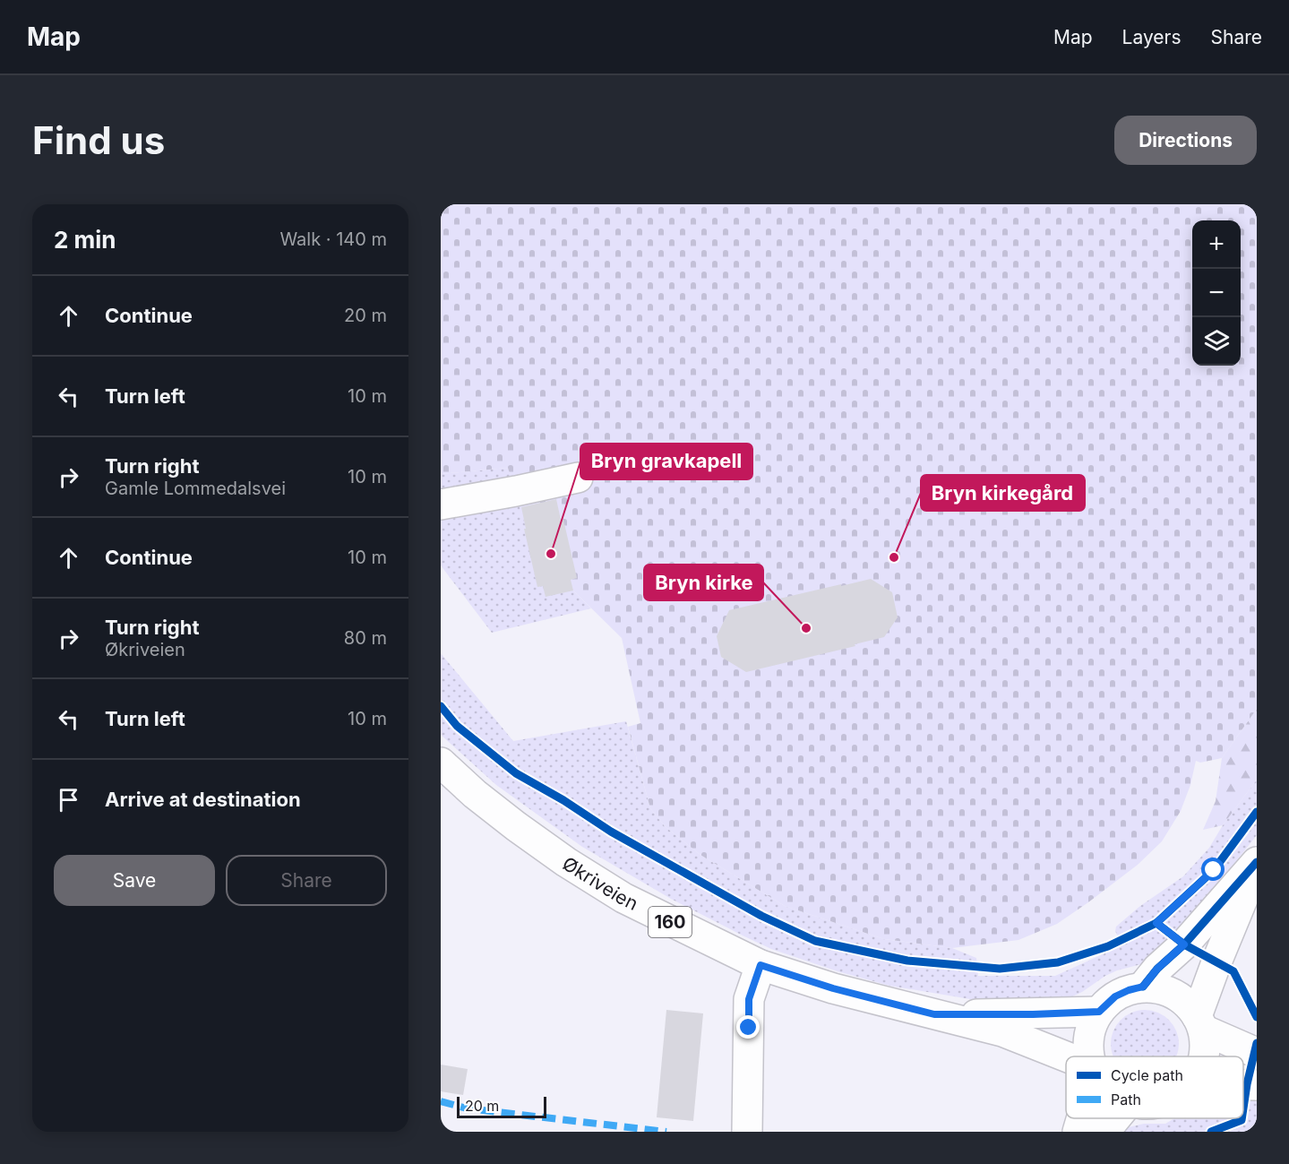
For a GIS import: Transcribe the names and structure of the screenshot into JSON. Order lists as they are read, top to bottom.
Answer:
{
  "streets": {
    "main road": ["Økriveien", "160"]
  },
  "places": ["Bryn gravkapell", "Bryn kirkegård", "Bryn kirke"],
  "legend": ["Cycle path", "Path"],
  "scale_bar": "20 m",
  "page": {
    "header": "Map",
    "nav": ["Map", "Layers", "Share"],
    "buttons": [
      "Directions",
      ["Save", "Share"]
    ],
    "title": "Find us",
    "heading": ["2 min", "Walk · 140 m"],
    "map_buttons": ["+", "−"],
    "list": [
      ["Continue", "20 m"],
      ["Turn left", "10 m"],
      ["Turn right", "Gamle Lommedalsvei", "10 m"],
      ["Continue", "10 m"],
      ["Turn right", "Økriveien", "80 m"],
      ["Turn left", "10 m"],
      "Arrive at destination"
    ],
    "scale": "20 m"
  }
}
